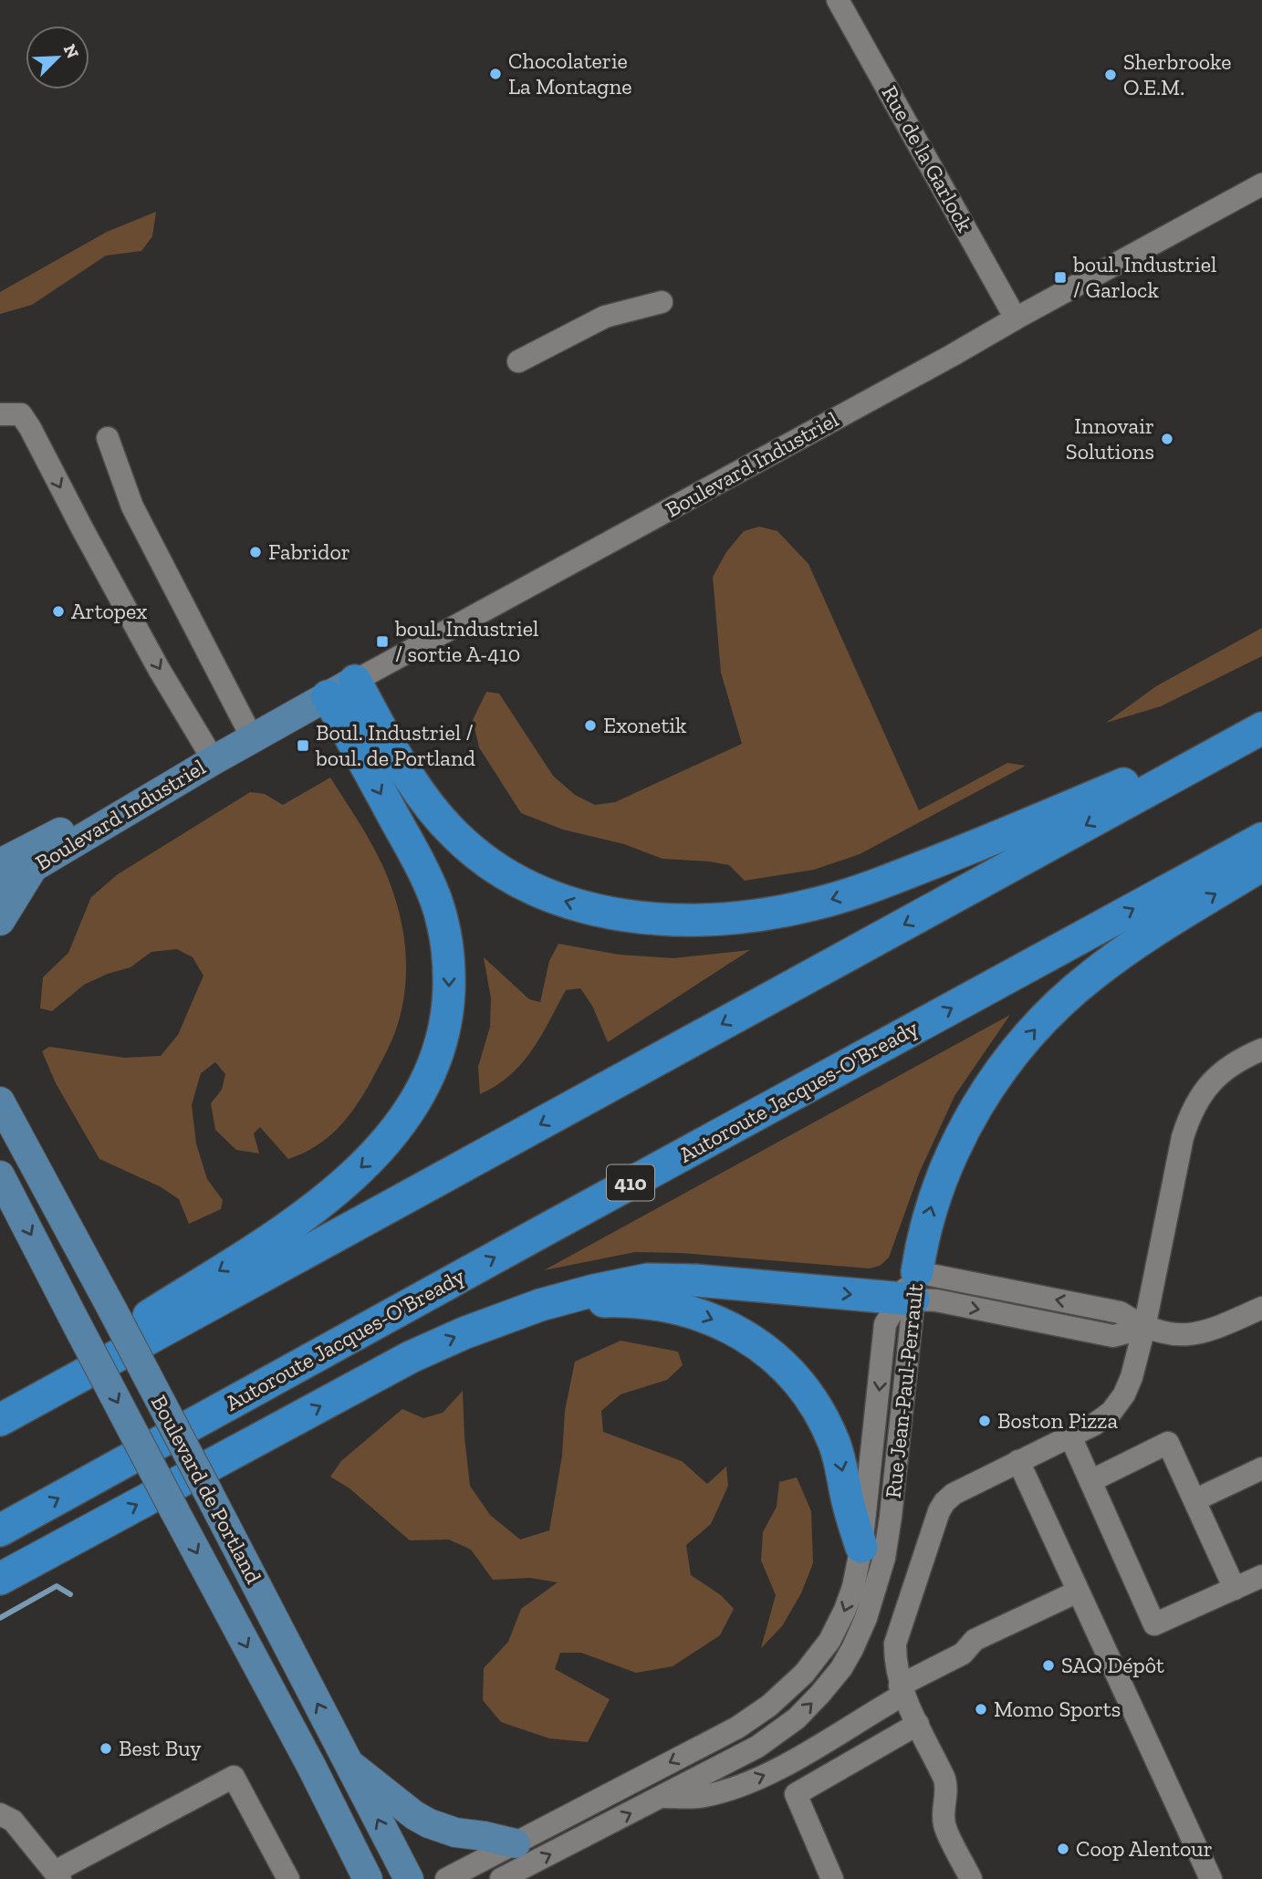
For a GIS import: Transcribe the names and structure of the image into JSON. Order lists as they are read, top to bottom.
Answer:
{
  "streets": {
    "highway": ["Autoroute Jacques-O'Bready", "410"],
    "main road": ["Boulevard Industriel", "Boulevard de Portland"],
    "street": ["Rue de la Garlock", "Rue Jean-Paul-Perrault"]
  },
  "crossings": [
    ["Rue de la Garlock", "Boulevard Industriel"]
  ],
  "places": {
    "other": [
      "Chocolaterie La Montagne",
      "Sherbrooke O.E.M.",
      "Innovair Solutions",
      "Fabridor",
      "Artopex",
      "Exonetik",
      "Boston Pizza",
      "SAQ Dépôt",
      "Momo Sports",
      "Best Buy",
      "Coop Alentour"
    ],
    "transit": ["boul. Industriel / Garlock", "boul. Industriel / sortie A-410", "Boul. Industriel / boul. de Portland"]
  },
  "north": "top right"
}
